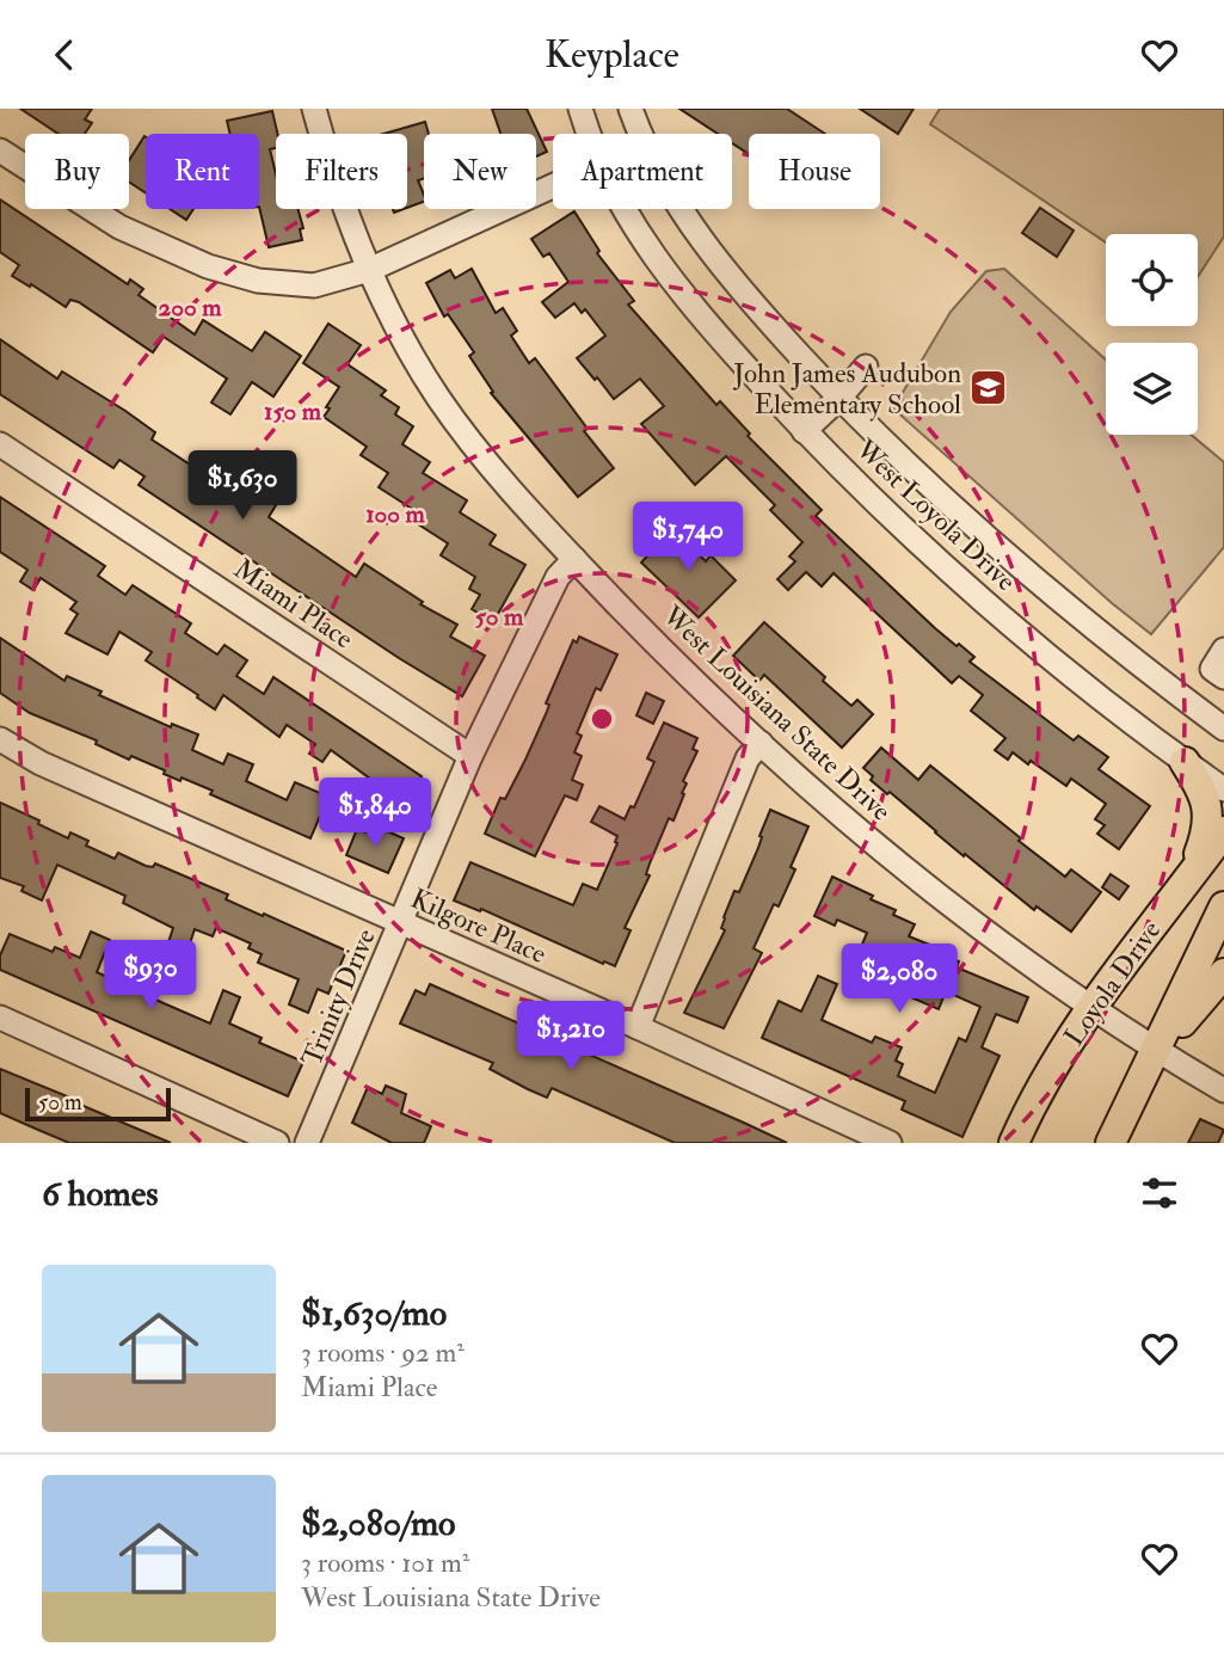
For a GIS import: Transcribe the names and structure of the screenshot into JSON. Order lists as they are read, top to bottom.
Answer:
{
  "streets": {
    "main road": ["Loyola Drive"],
    "street": [
      "West Loyola Drive",
      "Miami Place",
      "West Louisiana State Drive",
      "Kilgore Place",
      "Trinity Drive"
    ]
  },
  "crossings": [
    ["Miami Place", "Trinity Drive"],
    ["West Louisiana State Drive", "Loyola Drive"],
    ["West Louisiana State Drive", "Trinity Drive"],
    ["Kilgore Place", "Trinity Drive"]
  ],
  "places": {
    "school or university": ["John James Audubon Elementary School"]
  },
  "scale_bar": "50 m",
  "page": {
    "header": "Keyplace",
    "chip": [
      "Buy",
      "Rent",
      "Filters",
      "New",
      "Apartment",
      "House"
    ],
    "price": [
      "$1,630",
      "$1,740",
      "$1,840",
      "$930",
      "$2,080",
      "$1,210"
    ],
    "scale": "50 m",
    "heading": "6 homes",
    "list": [
      {
        "name": "$1,630/mo",
        "note": "3 rooms · 92 m² · Miami Place"
      },
      {
        "name": "$2,080/mo",
        "note": "3 rooms · 101 m² · West Louisiana State Drive"
      }
    ]
  },
  "rings": [
    "200 m",
    "150 m",
    "100 m",
    "50 m"
  ]
}
